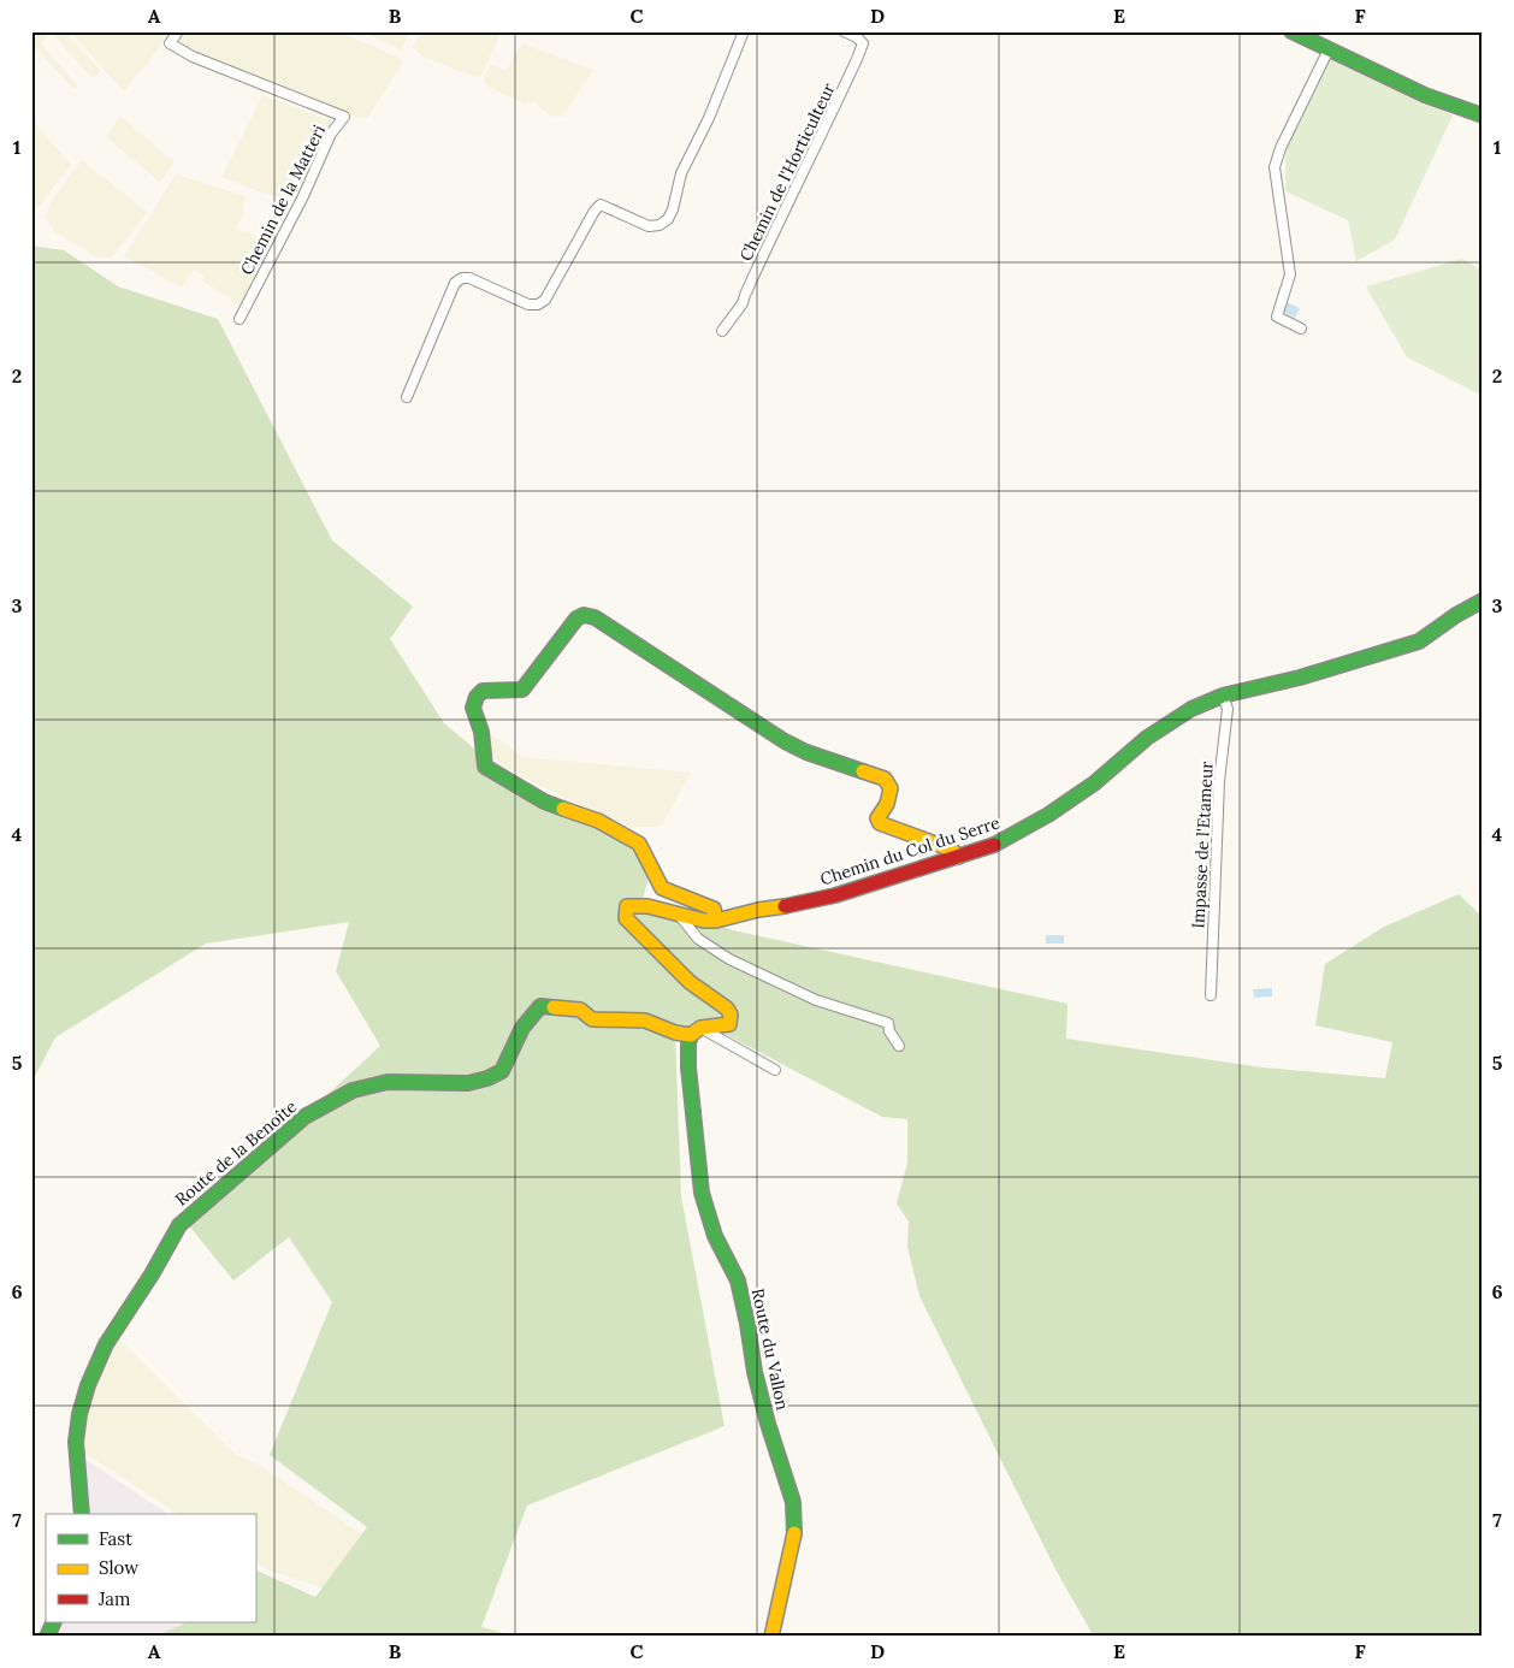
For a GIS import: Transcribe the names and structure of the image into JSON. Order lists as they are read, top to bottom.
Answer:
{
  "streets": {
    "street": [
      "Chemin de l'Horticulteur",
      "Chemin de la Matteri",
      "Impasse de l'Etameur",
      "Chemin du Col du Serre",
      "Route de la Benoîte",
      "Route du Vallon"
    ]
  },
  "crossings": [
    ["Impasse de l'Etameur", "Chemin du Col du Serre"],
    ["Chemin du Col du Serre", "Route de la Benoîte"],
    ["Chemin du Col du Serre", "Route du Vallon"],
    ["Route de la Benoîte", "Route du Vallon"]
  ],
  "legend": ["Fast", "Slow", "Jam"],
  "grid": {
    "columns": [
      "A",
      "B",
      "C",
      "D",
      "E",
      "F"
    ],
    "rows": [
      "1",
      "2",
      "3",
      "4",
      "5",
      "6",
      "7"
    ]
  }
}
